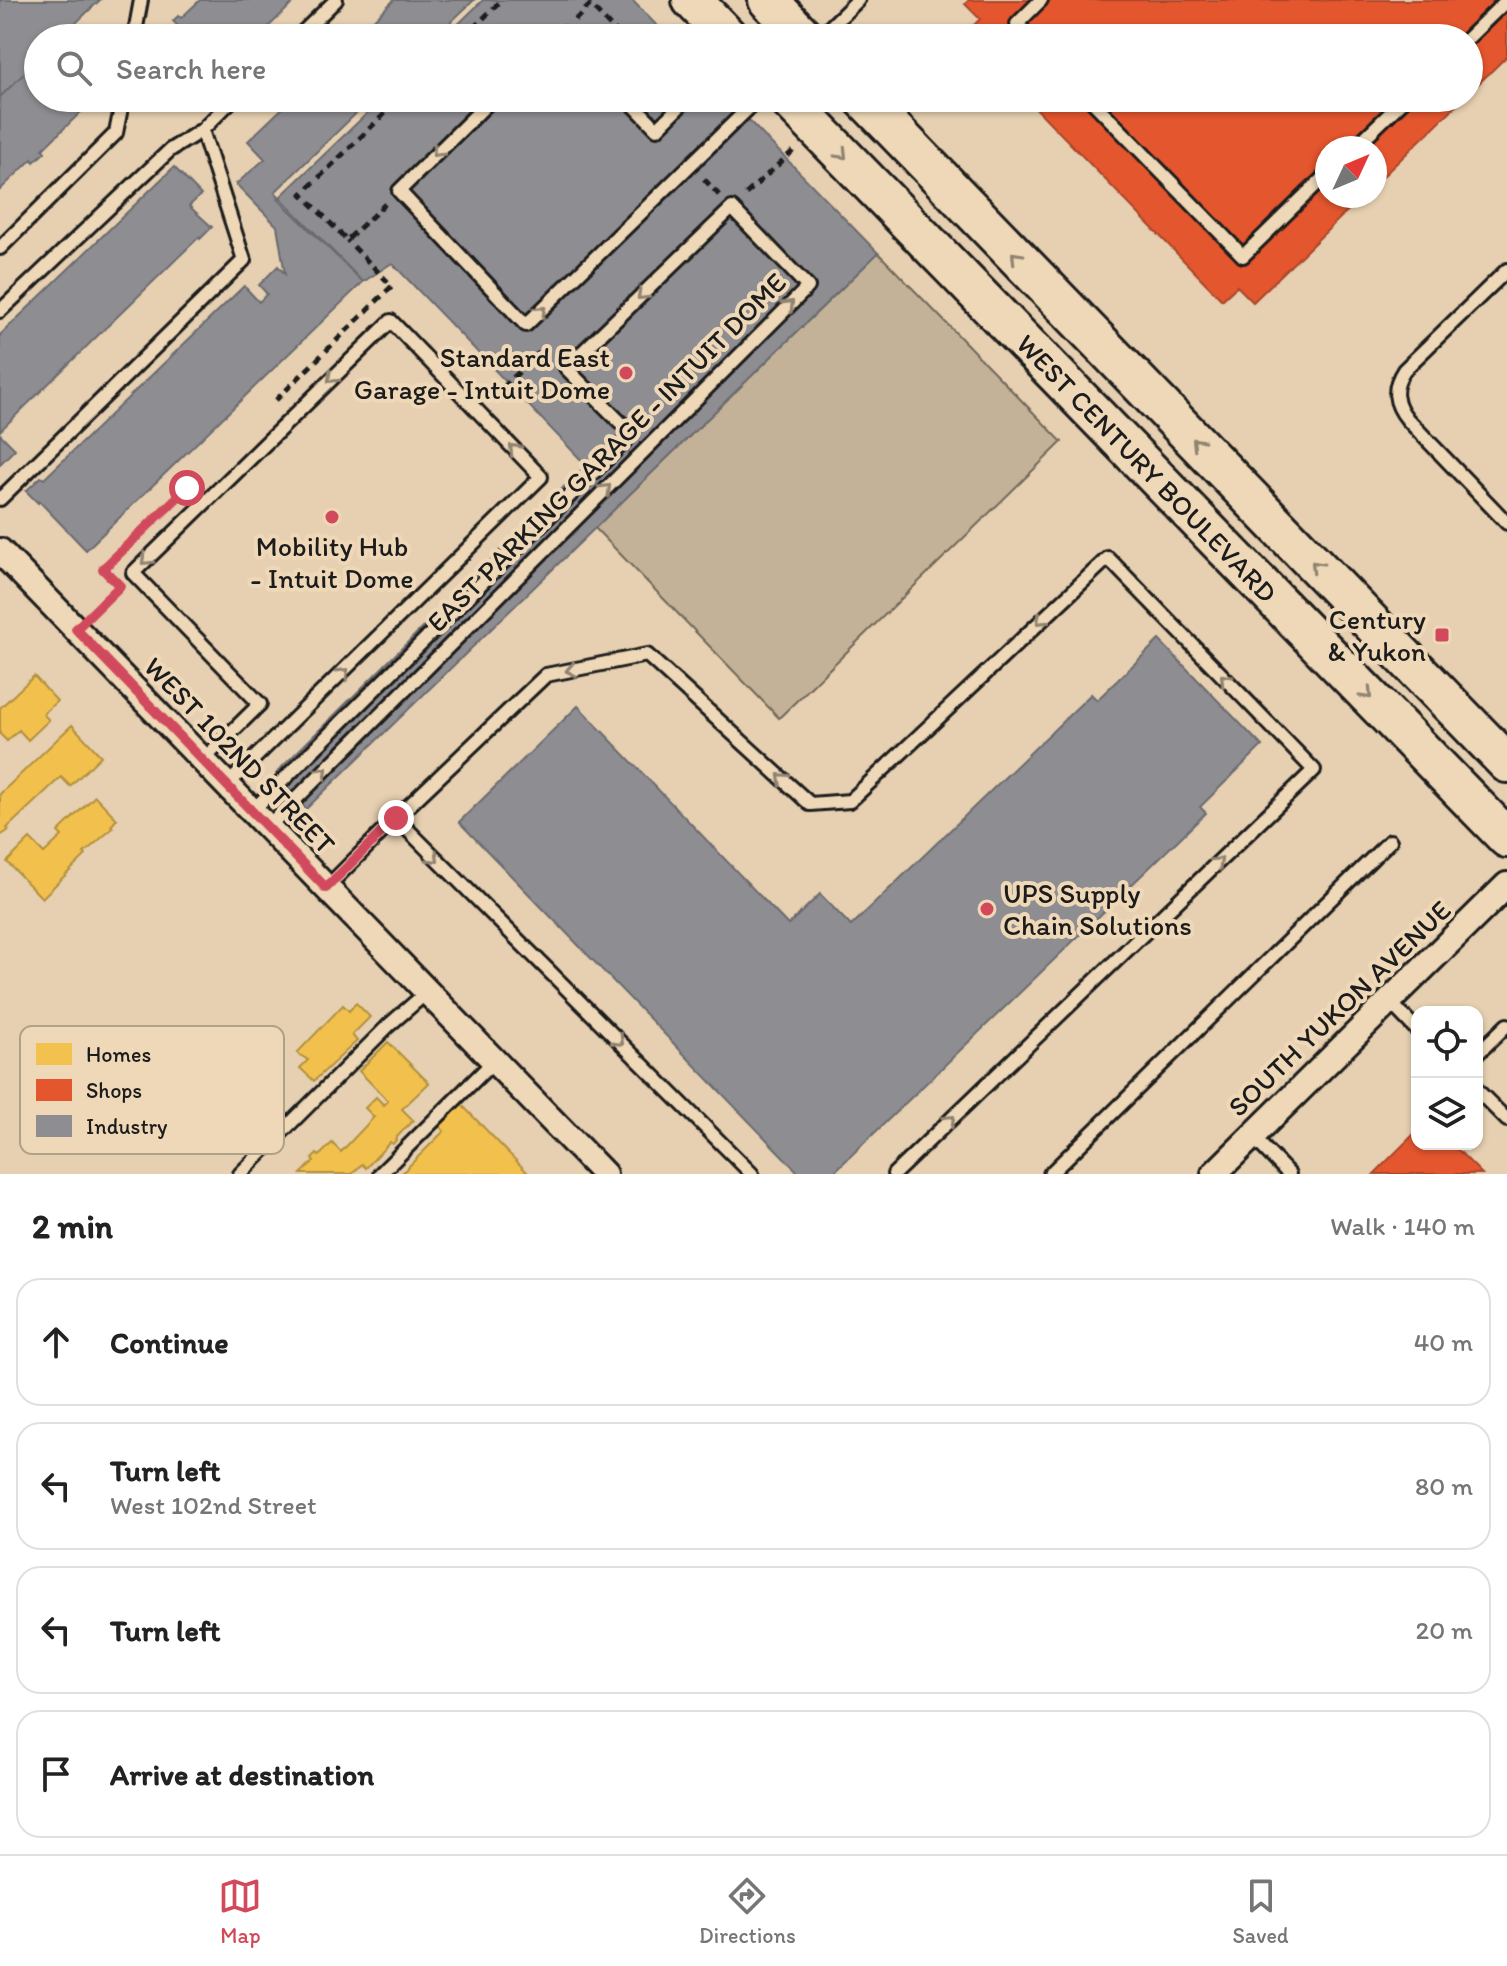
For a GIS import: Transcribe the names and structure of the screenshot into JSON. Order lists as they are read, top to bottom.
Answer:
{
  "streets": {
    "main road": ["WEST CENTURY BOULEVARD"],
    "street": ["WEST 102ND STREET", "SOUTH YUKON AVENUE"],
    "lane": ["EAST PARKING GARAGE - INTUIT DOME"]
  },
  "crossings": [
    ["EAST PARKING GARAGE - INTUIT DOME", "WEST 102ND STREET"]
  ],
  "one_way": ["EAST PARKING GARAGE - INTUIT DOME"],
  "places": {
    "other": ["Standard East Garage - Intuit Dome", "Mobility Hub - Intuit Dome", "UPS Supply Chain Solutions"],
    "transit": ["Century & Yukon"]
  },
  "legend": ["Homes", "Shops", "Industry"],
  "north": "top right",
  "page": {
    "search": "Search here",
    "heading": ["2 min", "Walk · 140 m"],
    "list": [
      ["Continue", "40 m"],
      ["Turn left", "West 102nd Street", "80 m"],
      ["Turn left", "20 m"],
      "Arrive at destination"
    ],
    "nav": ["Map", "Directions", "Saved"]
  }
}
